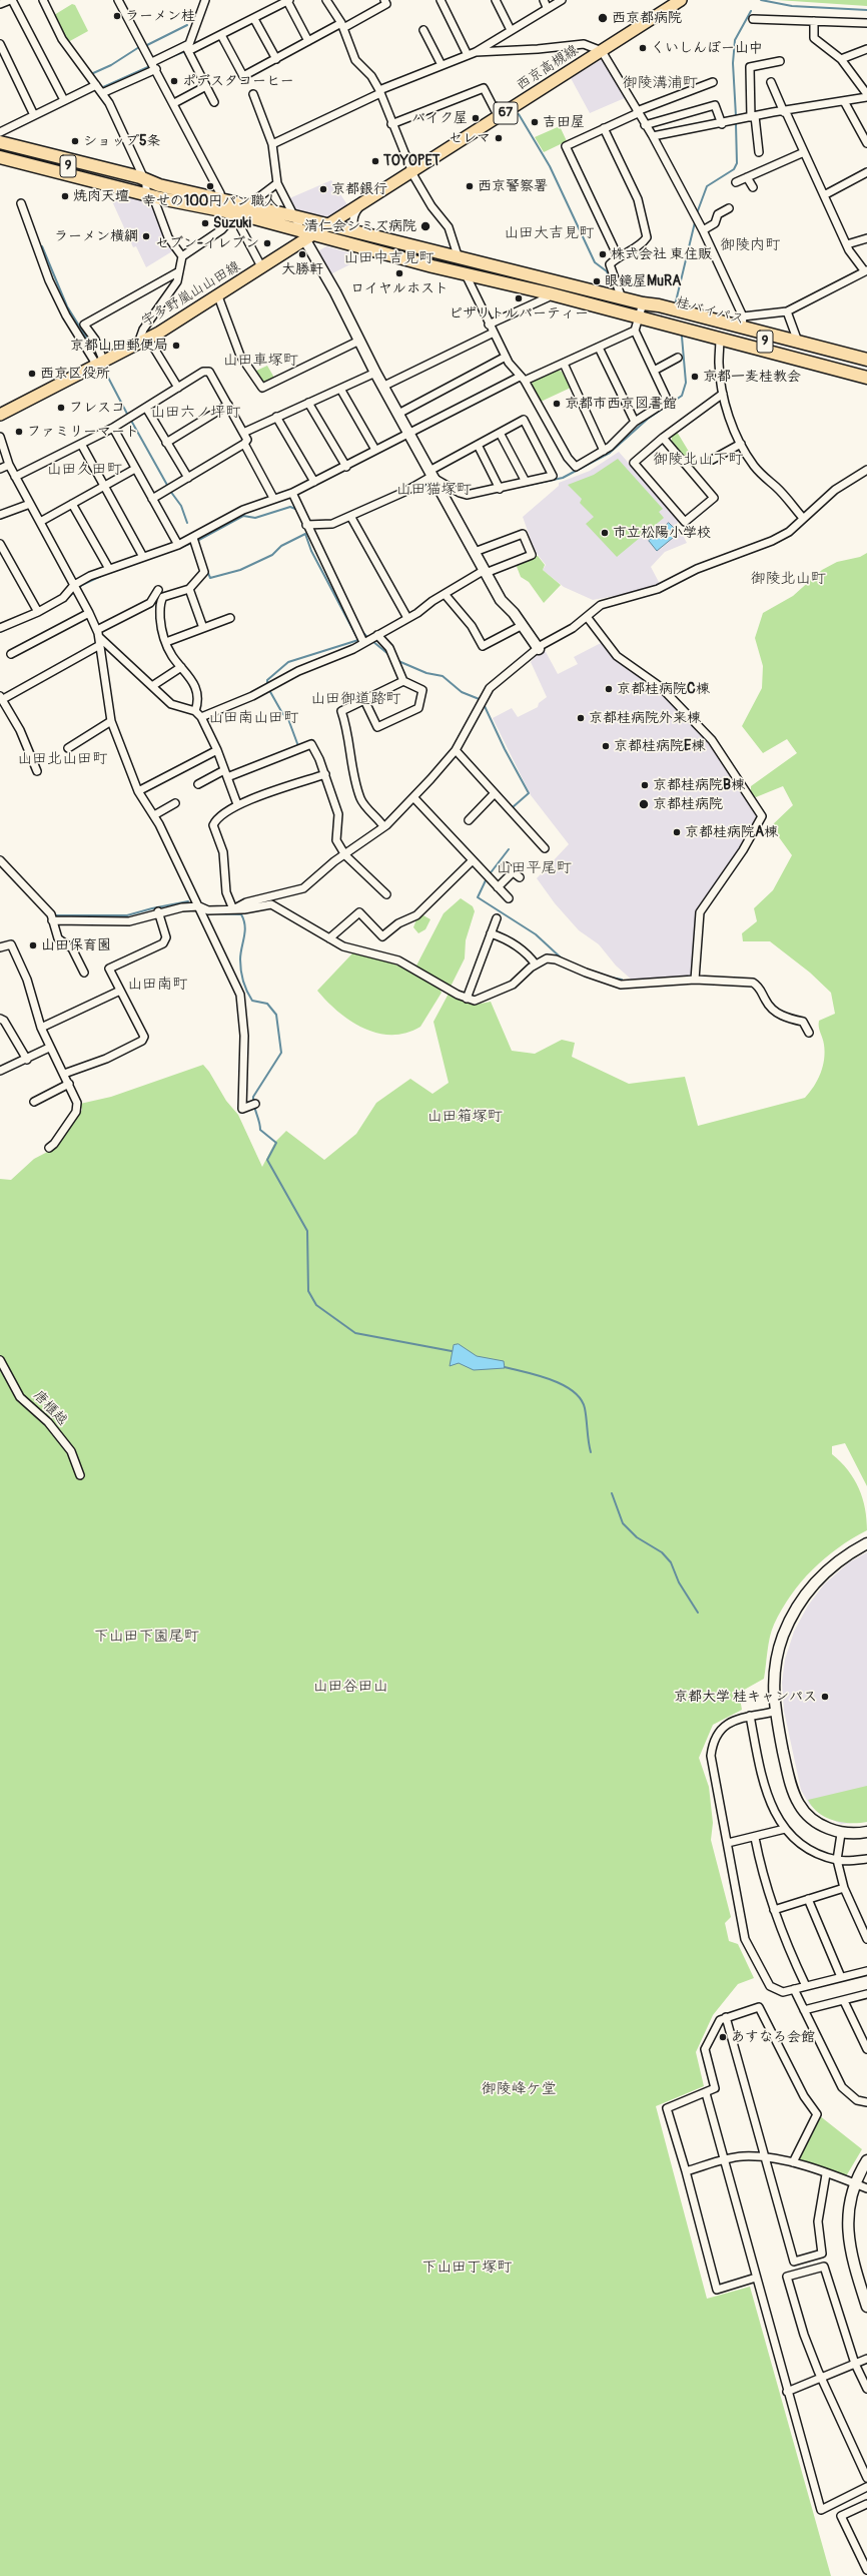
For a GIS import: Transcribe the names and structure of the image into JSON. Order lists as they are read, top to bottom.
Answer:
{
  "streets": {
    "highway": ["9", "桂バイパス"],
    "main road": ["西京高槻線", "67", "宇多野嵐山山田線"],
    "street": ["唐櫃越"]
  },
  "crossings": [
    ["西京高槻線", "宇多野嵐山山田線"],
    ["9", "桂バイパス"]
  ],
  "districts": [
    "御陵溝浦町",
    "山田大吉見町",
    "御陵内町",
    "山田中吉見町",
    "山田車塚町",
    "山田六ノ坪町",
    "御陵北山下町",
    "山田久田町",
    "山田猫塚町",
    "御陵北山町",
    "山田御道路町",
    "山田南山田町",
    "山田北山田町",
    "山田平尾町",
    "山田南町",
    "山田箱塚町",
    "下山田下園尾町",
    "山田谷田山",
    "御陵峰ケ堂",
    "下山田丁塚町"
  ],
  "places": [
    "ラーメン桂",
    "西京都病院",
    "くいしんぼー山中",
    "ポデスタコーヒー",
    "バイク屋",
    "吉田屋",
    "セレマ",
    "ショップ5条",
    "TOYOPET",
    "幸せの100円パン職人",
    "西京警察署",
    "京都銀行",
    "焼肉天壇",
    "Suzuki",
    "清仁会シミズ病院",
    "ラーメン横綱",
    "セブン-イレブン",
    "大勝軒",
    "株式会社 東住販",
    "ロイヤルホスト",
    "眼鏡屋MuRA",
    "ピザリトルパーティー",
    "京都山田郵便局",
    "西京区役所",
    "京都一麦桂教会",
    "京都市西京図書館",
    "フレスコ",
    "ファミリーマート",
    "市立松陽小学校",
    "京都桂病院C棟",
    "京都桂病院外来棟",
    "京都桂病院E棟",
    "京都桂病院B棟",
    "京都桂病院",
    "京都桂病院A棟",
    "山田保育園",
    "京都大学 桂キャンパス",
    "あすなろ会館"
  ]
}
